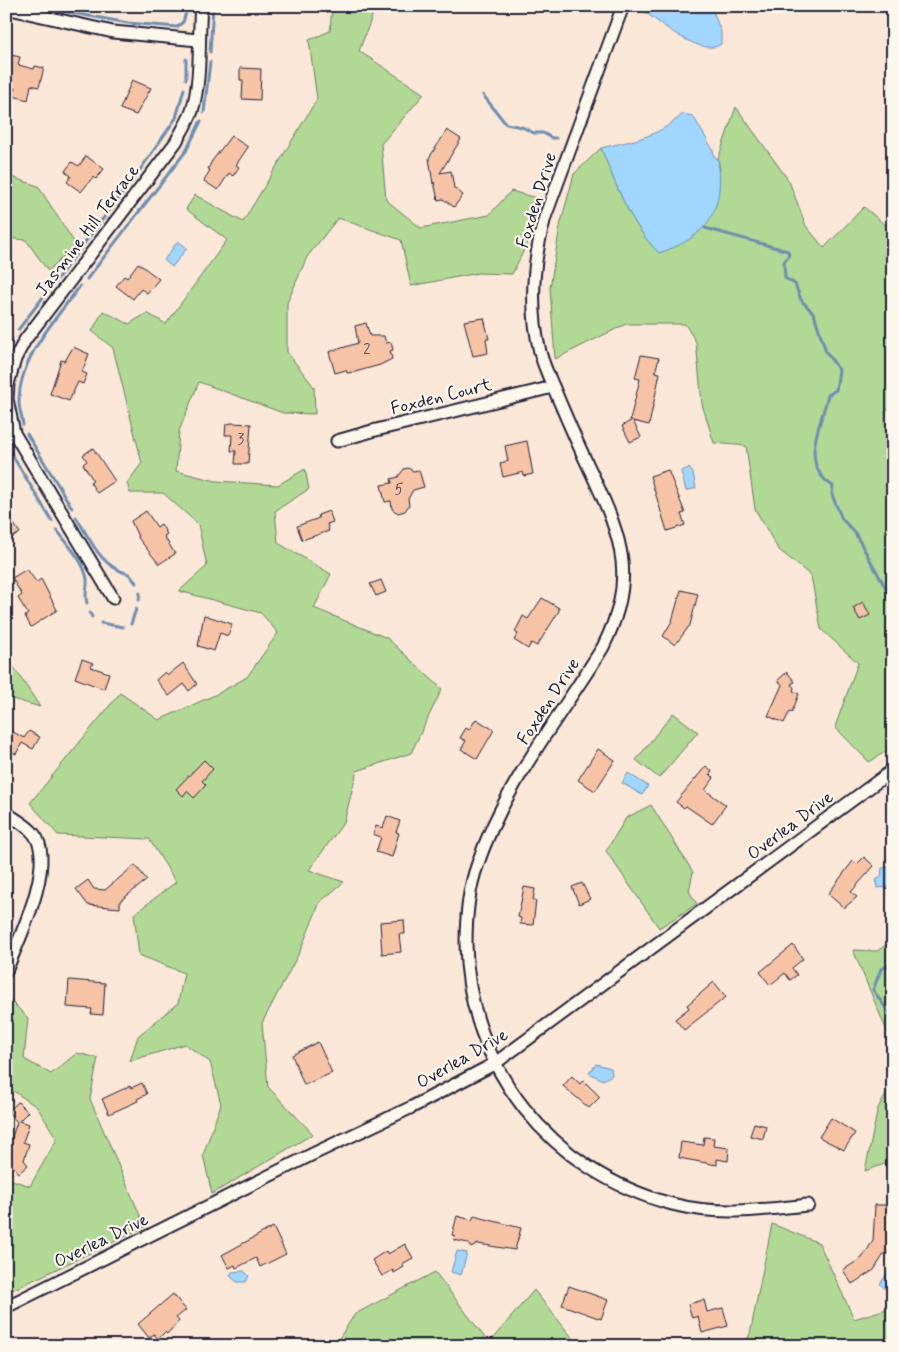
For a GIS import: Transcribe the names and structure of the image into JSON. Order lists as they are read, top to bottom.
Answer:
{
  "streets": {
    "street": [
      "Foxden Drive",
      "Jasmine Hill Terrace",
      "Foxden Court",
      "Overlea Drive"
    ]
  },
  "crossings": [
    ["Foxden Drive", "Foxden Court"],
    ["Foxden Drive", "Overlea Drive"]
  ],
  "house_numbers": ["2", "3", "5"]
}
